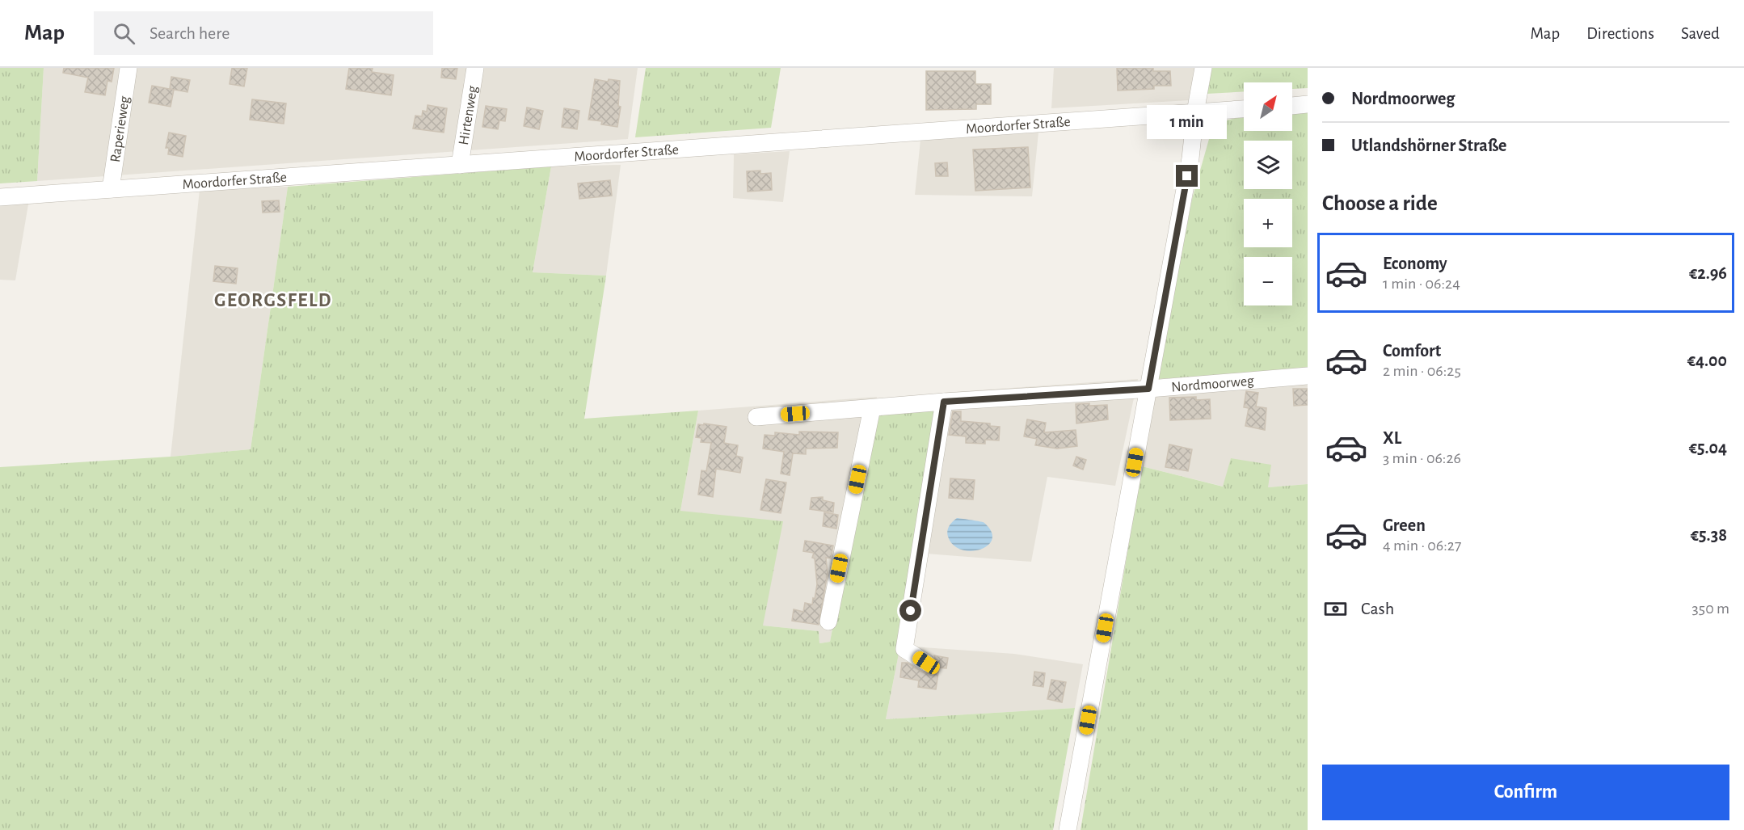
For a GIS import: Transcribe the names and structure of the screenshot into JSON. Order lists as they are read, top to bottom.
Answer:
{
  "streets": {
    "street": [
      "Hirtenweg",
      "Moordorfer Straße",
      "Raperieweg",
      "Nordmoorweg"
    ]
  },
  "crossings": [
    ["Hirtenweg", "Moordorfer Straße"],
    ["Moordorfer Straße", "Raperieweg"]
  ],
  "districts": ["GEORGSFELD"],
  "north": "top right",
  "page": {
    "header": "Map",
    "search": "Search here",
    "nav": ["Map", "Directions", "Saved"],
    "banner": ["Nordmoorweg", "Utlandshörner Straße"],
    "map_buttons": ["+", "−"],
    "bubble": "1 min",
    "heading": "Choose a ride",
    "list": [
      {
        "name": "Economy",
        "note": "1 min · 06:24",
        "value": "€2.96"
      },
      {
        "name": "Comfort",
        "note": "2 min · 06:25",
        "value": "€4.00"
      },
      {
        "name": "XL",
        "note": "3 min · 06:26",
        "value": "€5.04"
      },
      {
        "name": "Green",
        "note": "4 min · 06:27",
        "value": "€5.38"
      }
    ],
    "pay": ["Cash", "350 m"],
    "buttons": "Confirm"
  }
}
